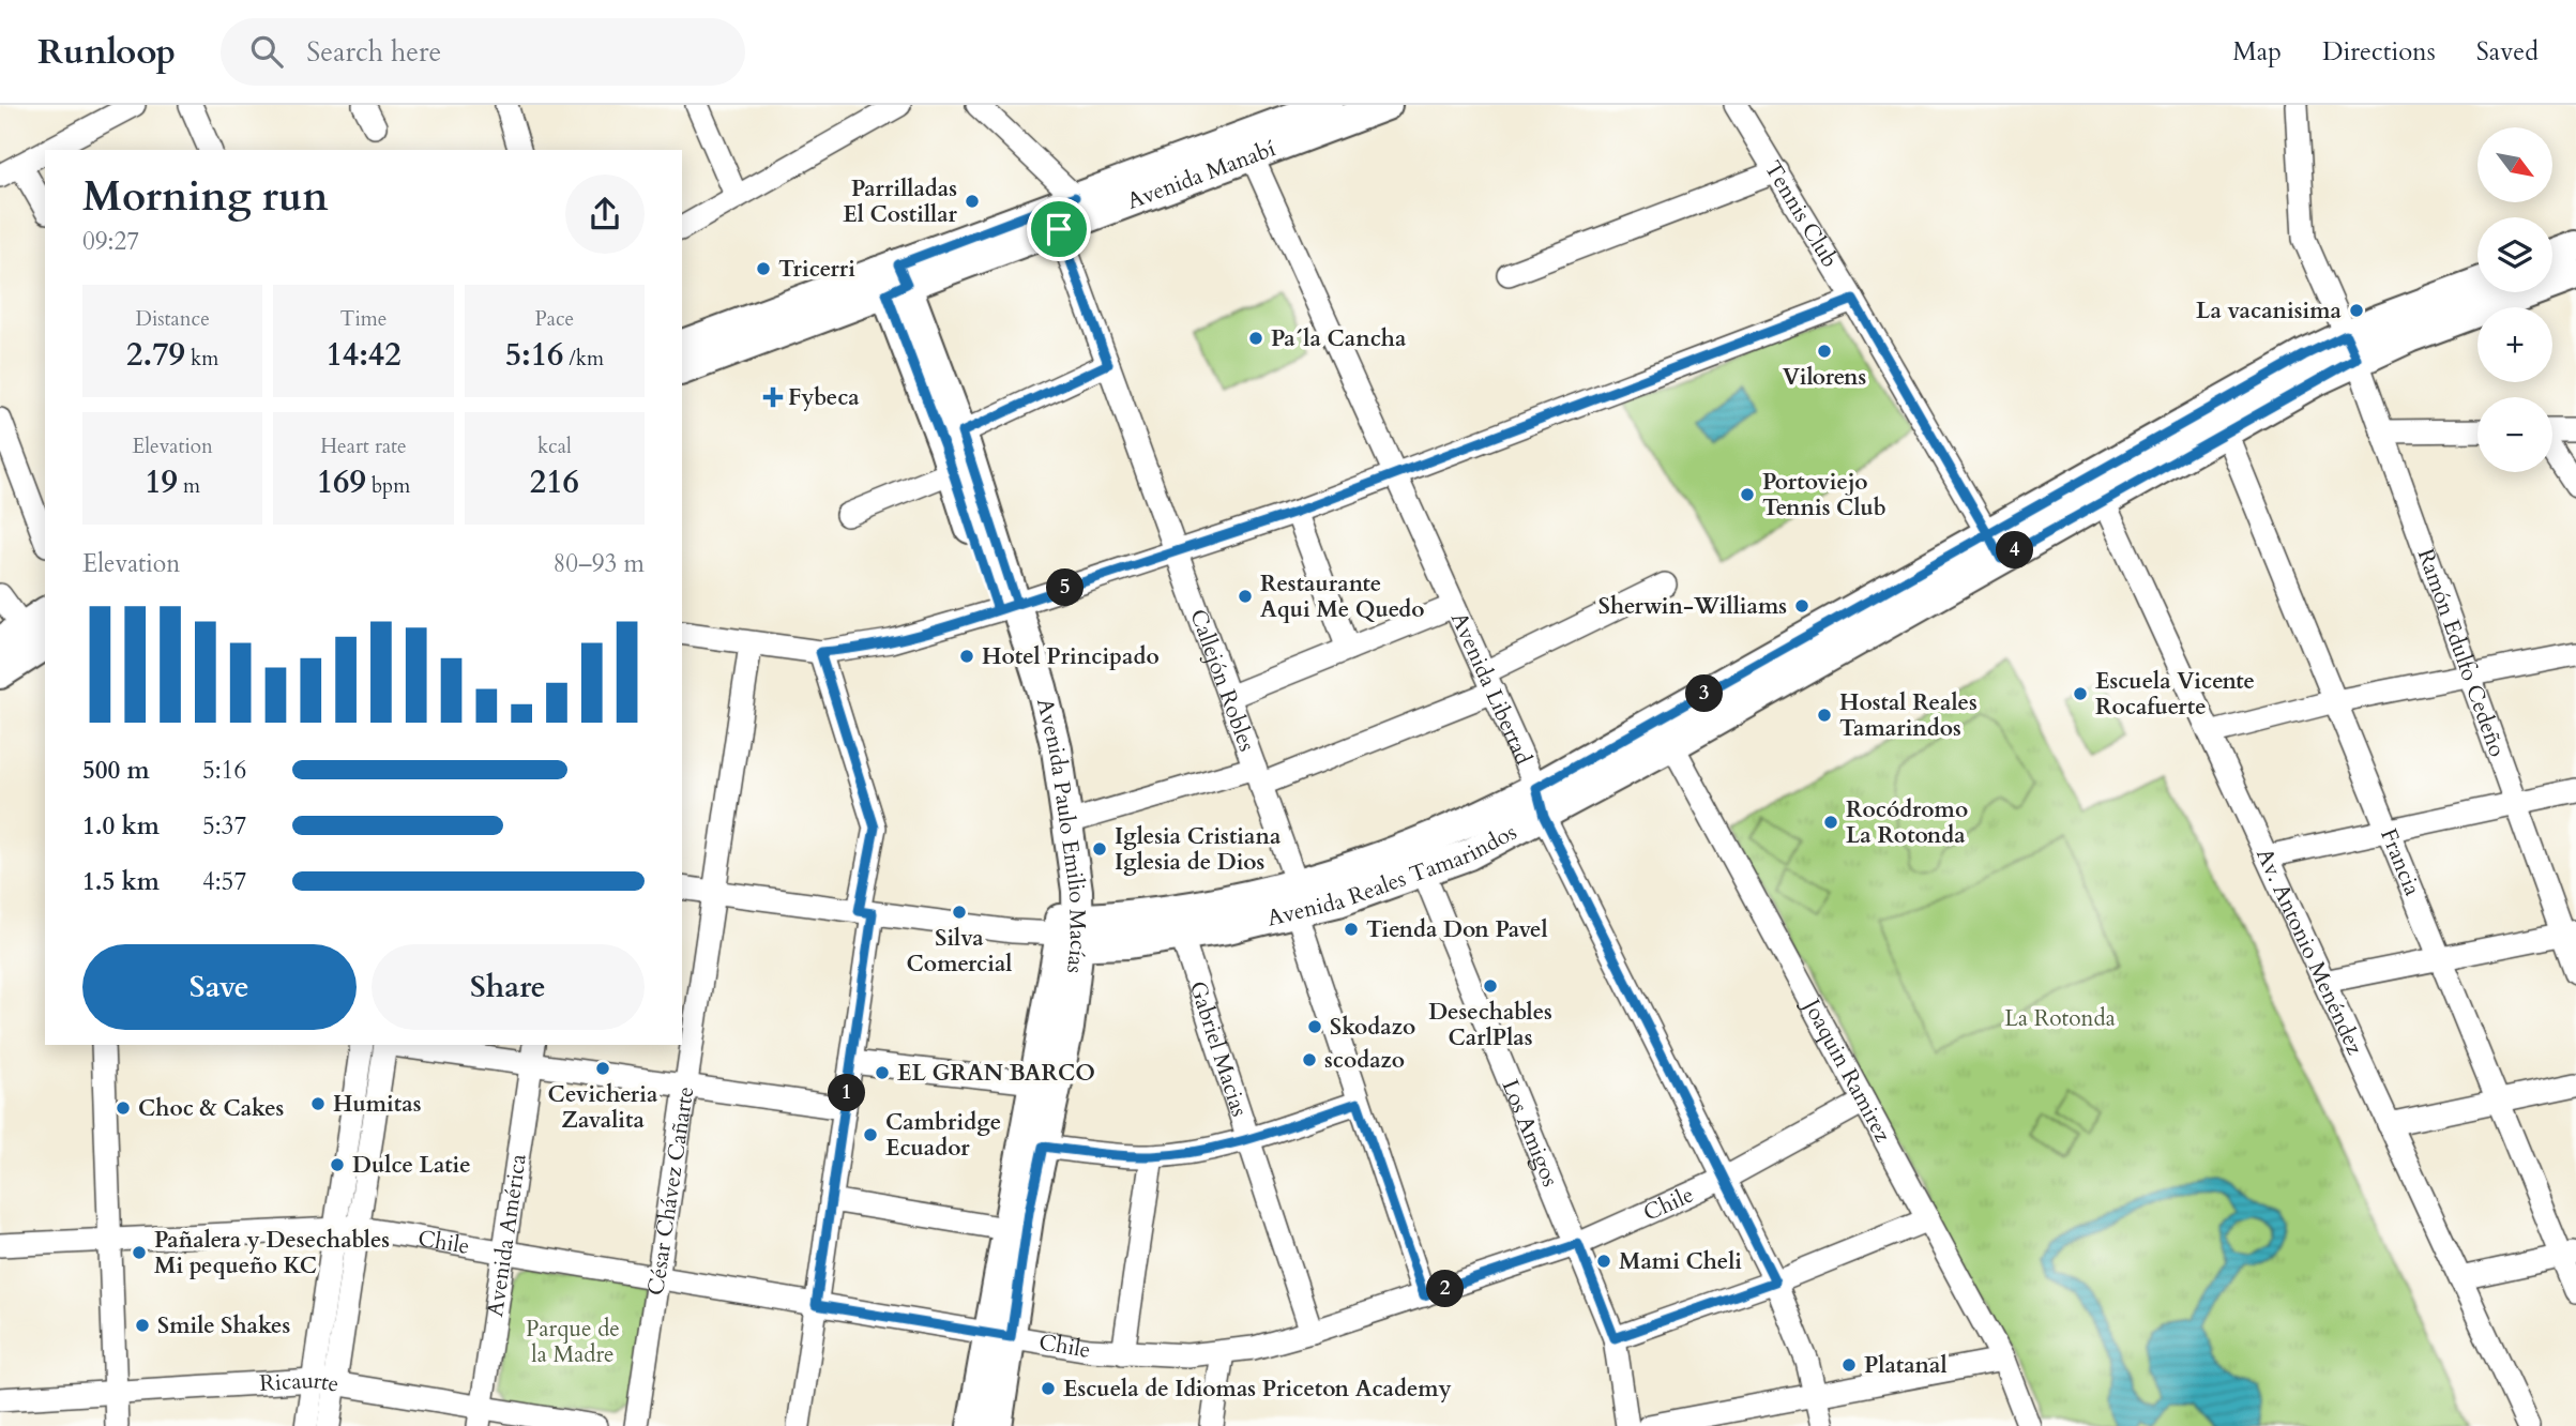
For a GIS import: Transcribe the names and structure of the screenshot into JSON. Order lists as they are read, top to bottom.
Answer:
{
  "streets": {
    "main road": ["Avenida Manabí", "Avenida Paulo Emilio Macías", "Avenida Reales Tamarindos"],
    "street": [
      "Tennis Club",
      "Ramón Edulfo Cedeño",
      "Callejón Robles",
      "Avenida Libertad",
      "Francia",
      "Av. Antonio Menéndez",
      "Gabriel Macias",
      "Joaquin Ramirez",
      "Los Amigos",
      "César Chávez Cañarte",
      "Chile",
      "Avenida América",
      "Ricaurte"
    ]
  },
  "crossings": [
    ["Avenida Manabí", "Callejón Robles"],
    ["Avenida Manabí", "Avenida Libertad"],
    ["Avenida Manabí", "Avenida Paulo Emilio Macías"],
    ["Tennis Club", "Avenida Reales Tamarindos"],
    ["Ramón Edulfo Cedeño", "Avenida Reales Tamarindos"],
    ["Callejón Robles", "Avenida Reales Tamarindos"],
    ["Callejón Robles", "Chile"],
    ["Avenida Libertad", "Avenida Reales Tamarindos"],
    ["Avenida Libertad", "Chile"],
    ["Avenida Paulo Emilio Macías", "Avenida Reales Tamarindos"],
    ["Avenida Paulo Emilio Macías", "Chile"],
    ["Francia", "Avenida Reales Tamarindos"],
    ["Avenida Reales Tamarindos", "Av. Antonio Menéndez"],
    ["Avenida Reales Tamarindos", "Gabriel Macias"],
    ["Avenida Reales Tamarindos", "Joaquin Ramirez"],
    ["Avenida Reales Tamarindos", "Los Amigos"],
    ["Avenida Reales Tamarindos", "César Chávez Cañarte"],
    ["Gabriel Macias", "Chile"],
    ["Joaquin Ramirez", "Chile"],
    ["Los Amigos", "Chile"],
    ["César Chávez Cañarte", "Chile"],
    ["Chile", "Avenida América"],
    ["Avenida América", "Ricaurte"]
  ],
  "parks": ["La Rotonda", "Parque de la Madre"],
  "places": {
    "other": [
      "Parrilladas El Costillar",
      "Tricerri",
      "La vacanisima",
      "Pa´la Cancha",
      "Vilorens",
      "Portoviejo Tennis Club",
      "Restaurante Aqui Me Quedo",
      "Sherwin-Williams",
      "Hotel Principado",
      "Escuela Vicente Rocafuerte",
      "Hostal Reales Tamarindos",
      "Rocódromo La Rotonda",
      "Iglesia Cristiana Iglesia de Dios",
      "Silva Comercial",
      "Tienda Don Pavel",
      "Desechables CarlPlas",
      "Skodazo",
      "scodazo",
      "Cevicheria Zavalita",
      "EL GRAN BARCO",
      "Humitas",
      "Choc & Cakes",
      "Cambridge Ecuador",
      "Dulce Latie",
      "Pañalera y Desechables Mi pequeño KC",
      "Mami Cheli",
      "Smile Shakes",
      "Platanal",
      "Escuela de Idiomas Priceton Academy"
    ],
    "health": ["Fybeca"]
  },
  "north": "bottom right",
  "page": {
    "header": "Runloop",
    "search": "Search here",
    "nav": ["Map", "Directions", "Saved"],
    "map_buttons": ["+", "−"],
    "heading": ["Morning run", "09:27"],
    "stats": [
      ["Distance", "2.79 km"],
      ["Time", "14:42"],
      ["Pace", "5:16 /km"],
      ["Elevation", "19 m"],
      ["Heart rate", "169 bpm"],
      ["kcal", "216"]
    ],
    "pins": [
      "4",
      "5",
      "3",
      "1",
      "2"
    ],
    "chart": ["Elevation", "80–93 m"],
    "list": [
      {
        "name": "500 m",
        "note": "5:16"
      },
      {
        "name": "1.0 km",
        "note": "5:37"
      },
      {
        "name": "1.5 km",
        "note": "4:57"
      }
    ],
    "buttons": ["Save", "Share"]
  }
}
